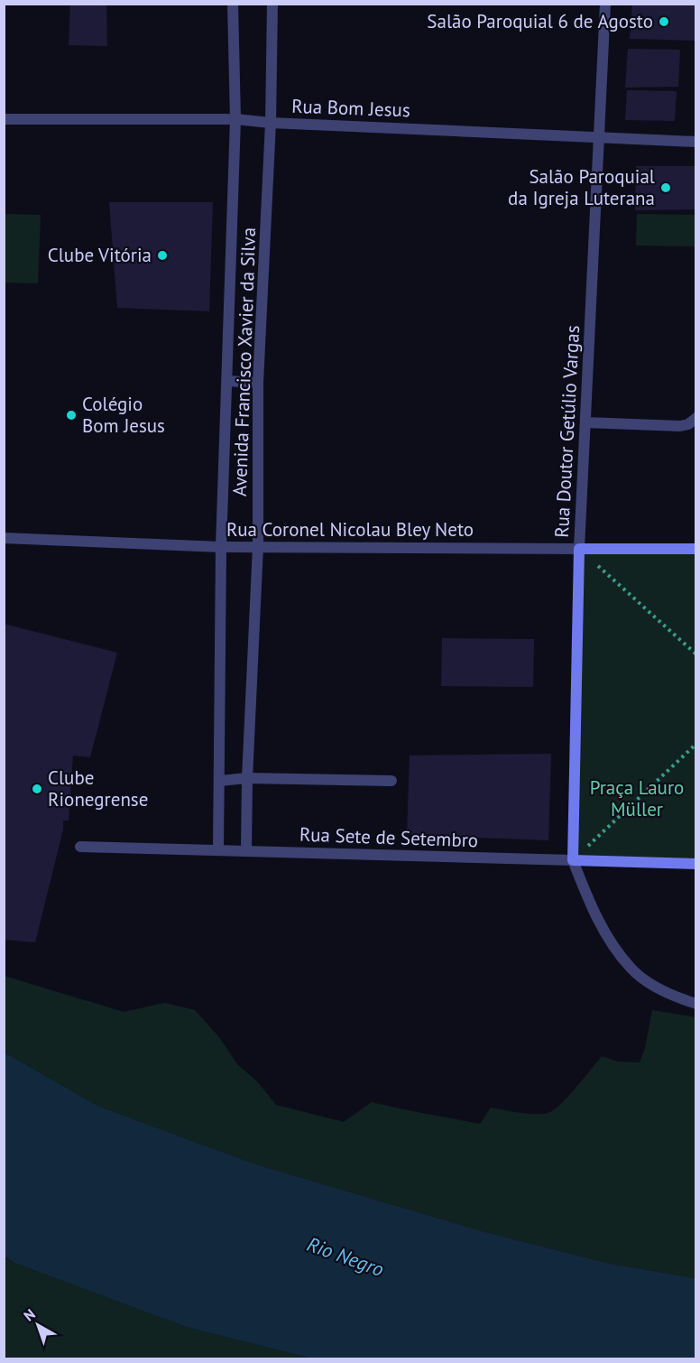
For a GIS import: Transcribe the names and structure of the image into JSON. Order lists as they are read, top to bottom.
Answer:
{
  "streets": {
    "main road": ["Rua Doutor Getúlio Vargas", "Rua Coronel Nicolau Bley Neto", "Rua Sete de Setembro"],
    "street": ["Rua Bom Jesus", "Avenida Francisco Xavier da Silva"]
  },
  "crossings": [
    ["Rua Bom Jesus", "Avenida Francisco Xavier da Silva"],
    ["Rua Bom Jesus", "Rua Doutor Getúlio Vargas"],
    ["Avenida Francisco Xavier da Silva", "Rua Coronel Nicolau Bley Neto"],
    ["Avenida Francisco Xavier da Silva", "Rua Sete de Setembro"],
    ["Rua Doutor Getúlio Vargas", "Rua Coronel Nicolau Bley Neto"],
    ["Rua Doutor Getúlio Vargas", "Rua Sete de Setembro"]
  ],
  "water": ["Rio Negro"],
  "parks": ["Praça Lauro Müller"],
  "places": [
    "Salão Paroquial 6 de Agosto",
    "Salão Paroquial da Igreja Luterana",
    "Clube Vitória",
    "Colégio Bom Jesus",
    "Clube Rionegrense"
  ],
  "north": "top left"
}
